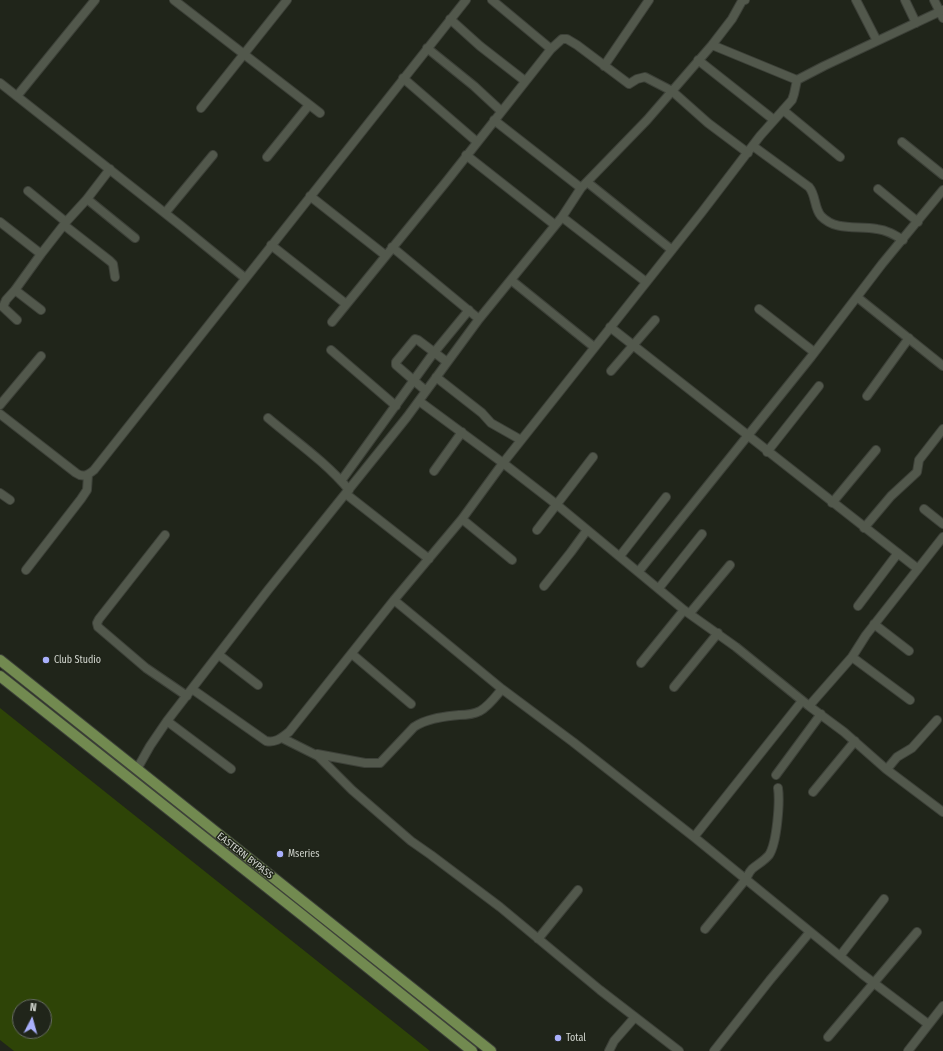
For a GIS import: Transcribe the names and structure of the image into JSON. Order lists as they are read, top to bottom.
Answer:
{
  "streets": {
    "main road": ["EASTERN BYPASS"]
  },
  "places": ["Club Studio", "Mseries", "Total"],
  "north": "top"
}
